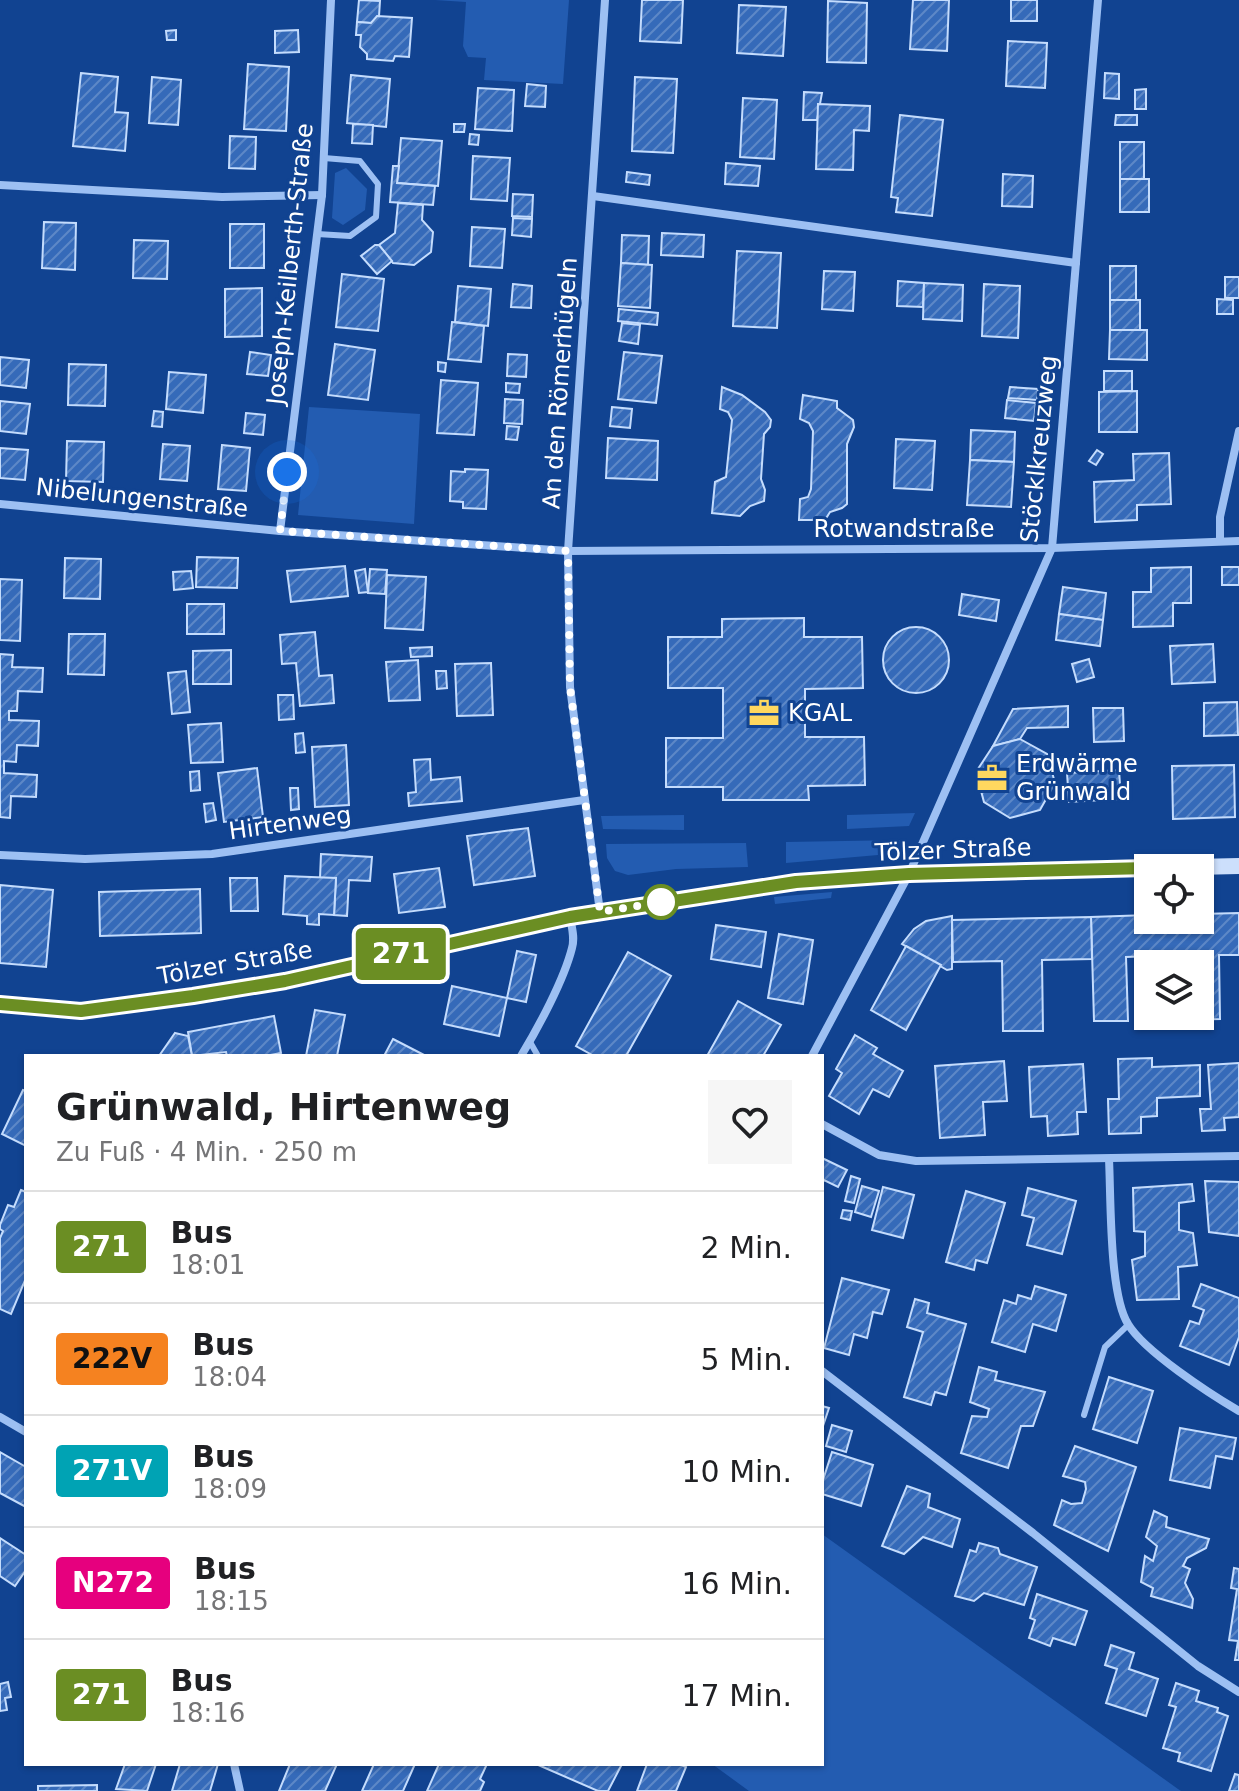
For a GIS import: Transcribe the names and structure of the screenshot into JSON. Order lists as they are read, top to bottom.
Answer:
{
  "streets": {
    "main road": ["Tölzer Straße"],
    "street": [
      "Joseph-Keilberth-Straße",
      "An den Römerhügeln",
      "Stöcklkreuzweg",
      "Nibelungenstraße",
      "Rotwandstraße",
      "Hirtenweg"
    ]
  },
  "crossings": [
    ["Joseph-Keilberth-Straße", "Nibelungenstraße"],
    ["An den Römerhügeln", "Nibelungenstraße"],
    ["An den Römerhügeln", "Rotwandstraße"],
    ["An den Römerhügeln", "Hirtenweg"],
    ["An den Römerhügeln", "Tölzer Straße"],
    ["Stöcklkreuzweg", "Rotwandstraße"],
    ["Stöcklkreuzweg", "Tölzer Straße"],
    ["Nibelungenstraße", "Rotwandstraße"]
  ],
  "places": {
    "office": ["KGAL", "Erdwärme Grünwald"]
  },
  "lines": ["bus line 271"],
  "page": {
    "on_map": "271",
    "heading": ["Grünwald, Hirtenweg", "Zu Fuß · 4 Min. · 250 m"],
    "list": [
      {
        "mark": "271",
        "name": "Bus",
        "note": "18:01",
        "value": "2 Min."
      },
      {
        "mark": "222V",
        "name": "Bus",
        "note": "18:04",
        "value": "5 Min."
      },
      {
        "mark": "271V",
        "name": "Bus",
        "note": "18:09",
        "value": "10 Min."
      },
      {
        "mark": "N272",
        "name": "Bus",
        "note": "18:15",
        "value": "16 Min."
      },
      {
        "mark": "271",
        "name": "Bus",
        "note": "18:16",
        "value": "17 Min."
      }
    ]
  }
}
